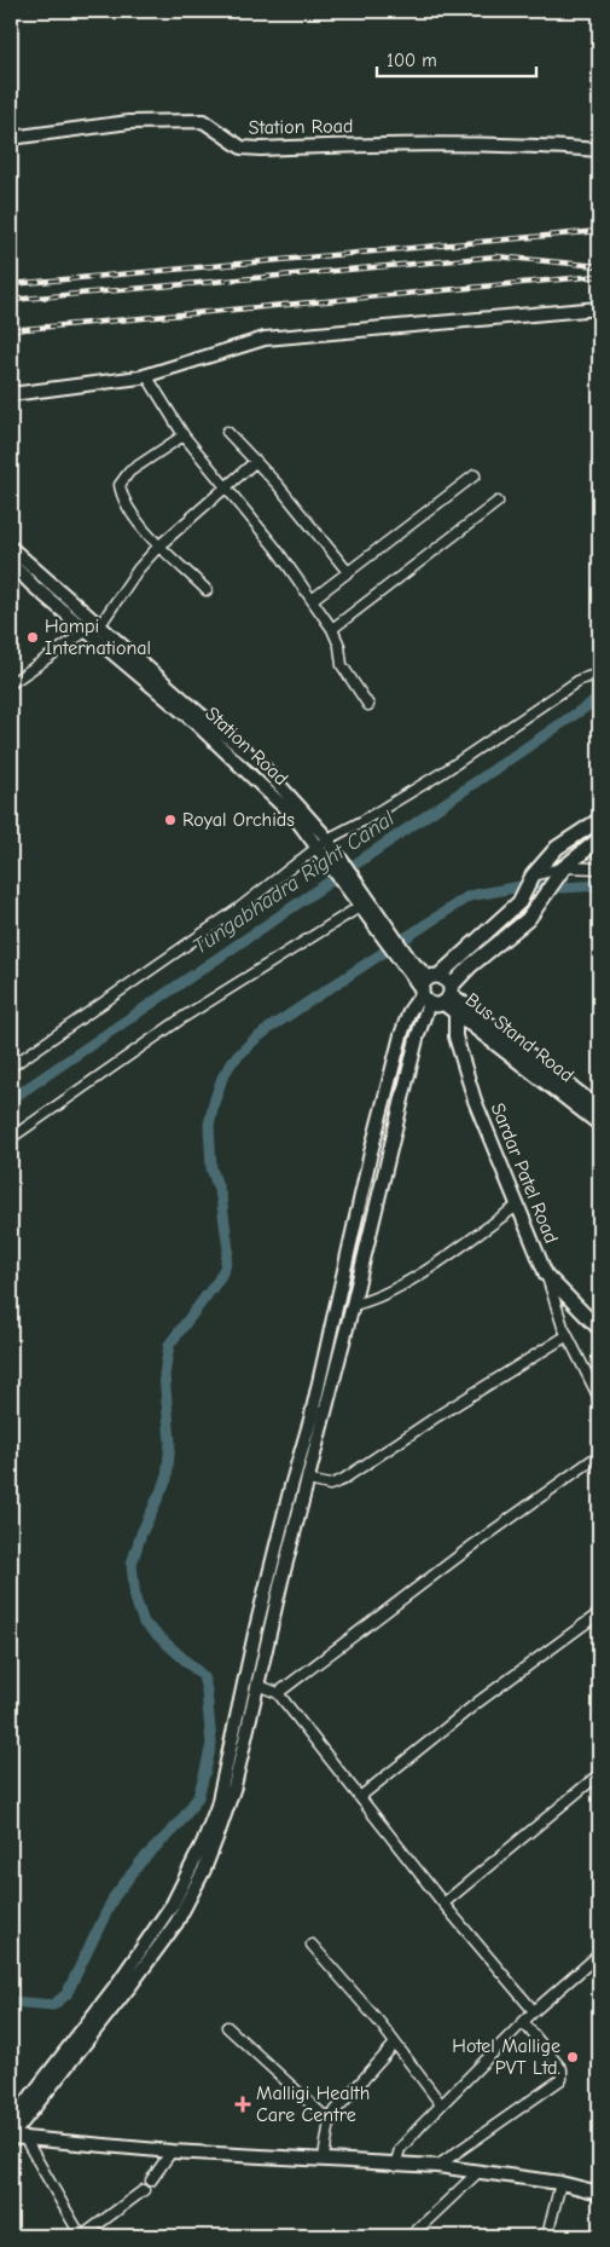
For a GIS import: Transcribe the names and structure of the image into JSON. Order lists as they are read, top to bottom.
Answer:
{
  "streets": {
    "main road": ["Bus Stand Road"],
    "street": ["Station Road", "Sardar Patel Road"]
  },
  "crossings": [
    ["Bus Stand Road", "Sardar Patel Road"]
  ],
  "water": ["Tungabhadra Right Canal"],
  "places": {
    "other": ["Hampi International", "Royal Orchids", "Hotel Mallige PVT Ltd."],
    "health": ["Malligi Health Care Centre"]
  },
  "scale_bar": "100 m"
}
